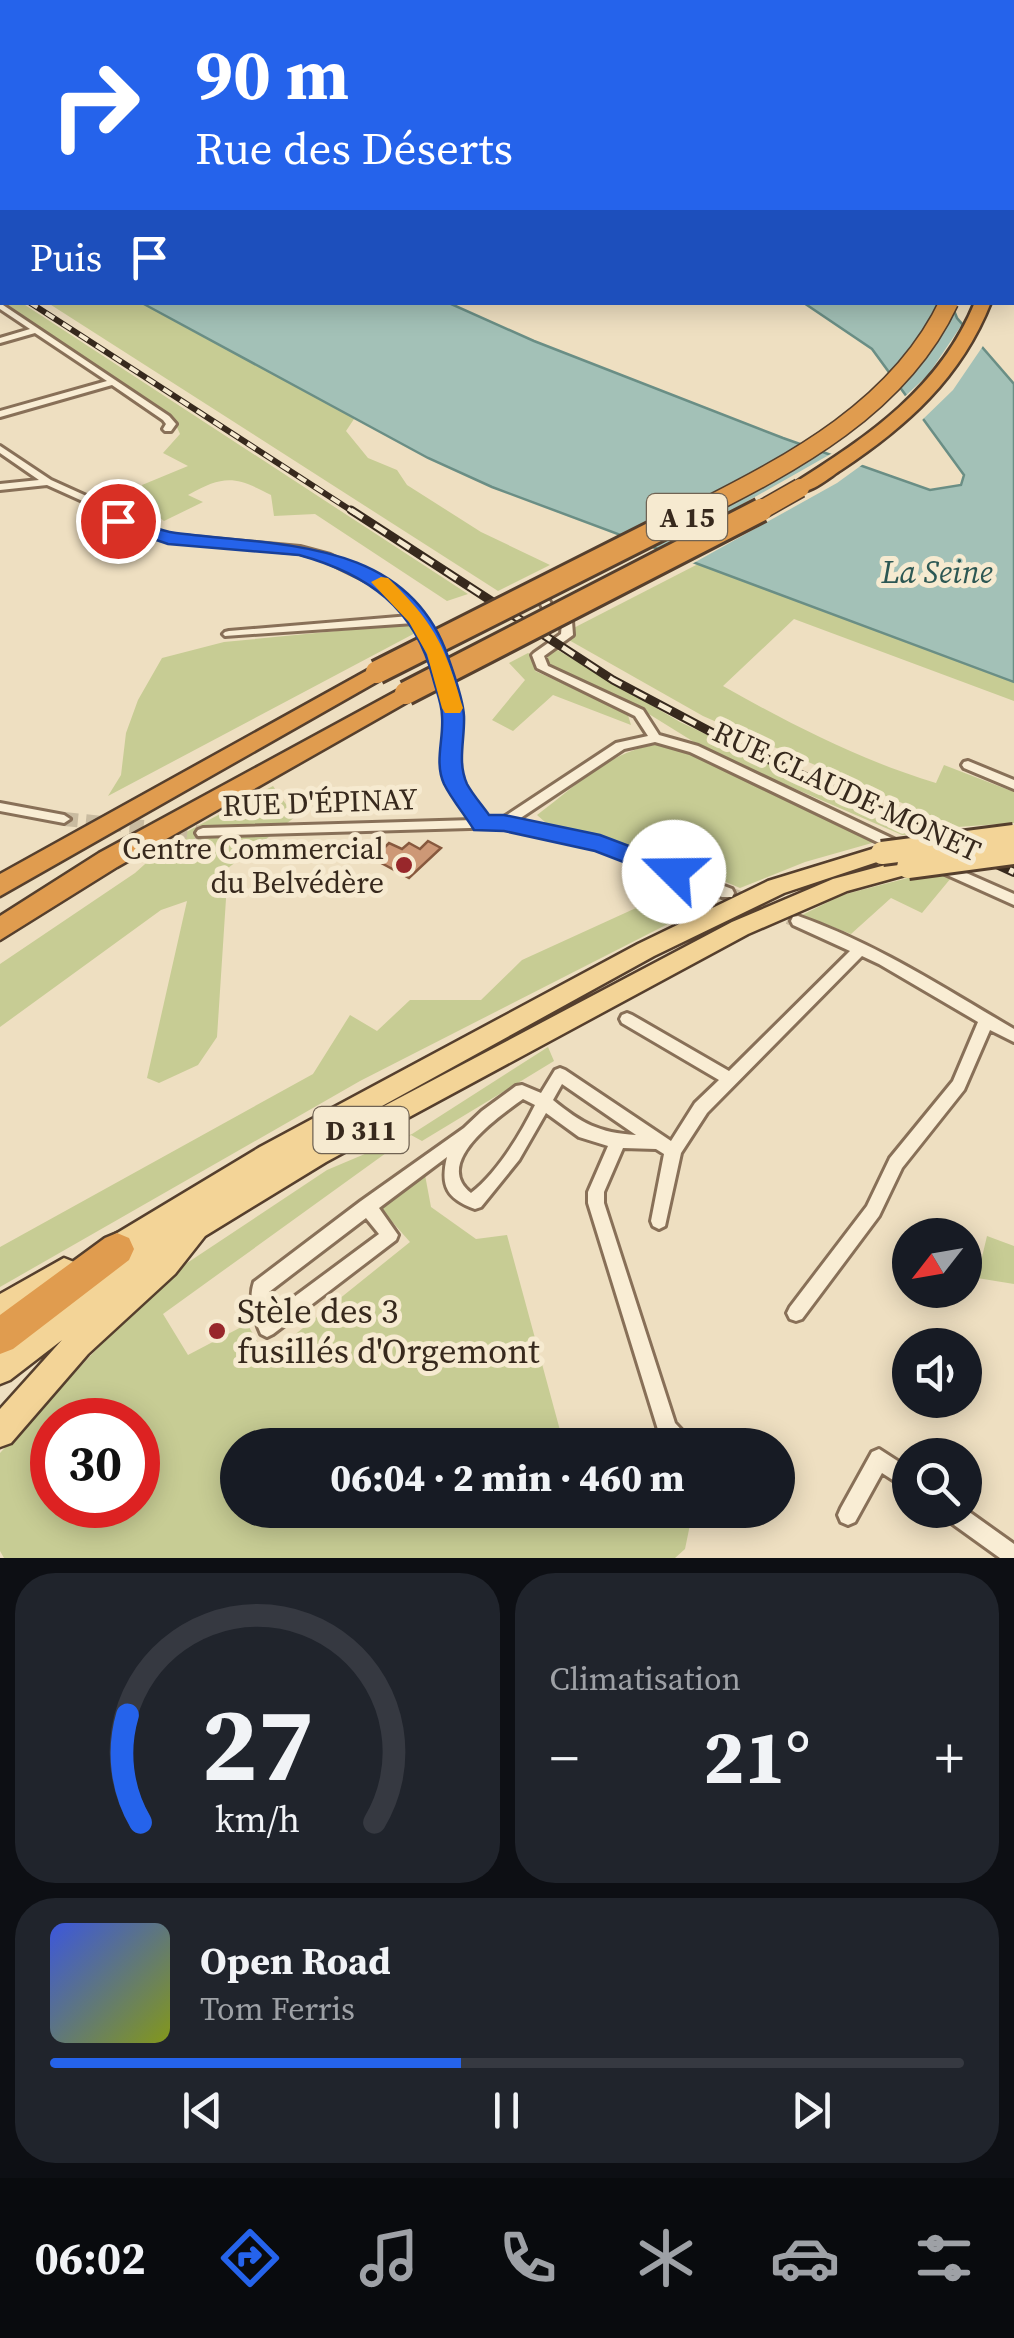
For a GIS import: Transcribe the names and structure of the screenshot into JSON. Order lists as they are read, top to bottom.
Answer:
{
  "streets": {
    "highway": ["A 15"],
    "main road": ["D 311"],
    "street": ["RUE CLAUDE MONET", "RUE D'ÉPINAY"]
  },
  "water": ["La Seine"],
  "places": ["Centre Commercial du Belvédère", "Stèle des 3 fusillés d'Orgemont"],
  "north": "bottom left",
  "page": {
    "turn": ["90 m", "Rue des Déserts"],
    "then": "Puis",
    "limit": "30",
    "trip": "06:04 · 2 min · 460 m",
    "tile": "Climatisation",
    "heat": ["−", "21°", "+"],
    "song": ["Open Road", "Tom Ferris"],
    "tabs": "06:02",
    "gauge": ["27", "km/h"]
  }
}
